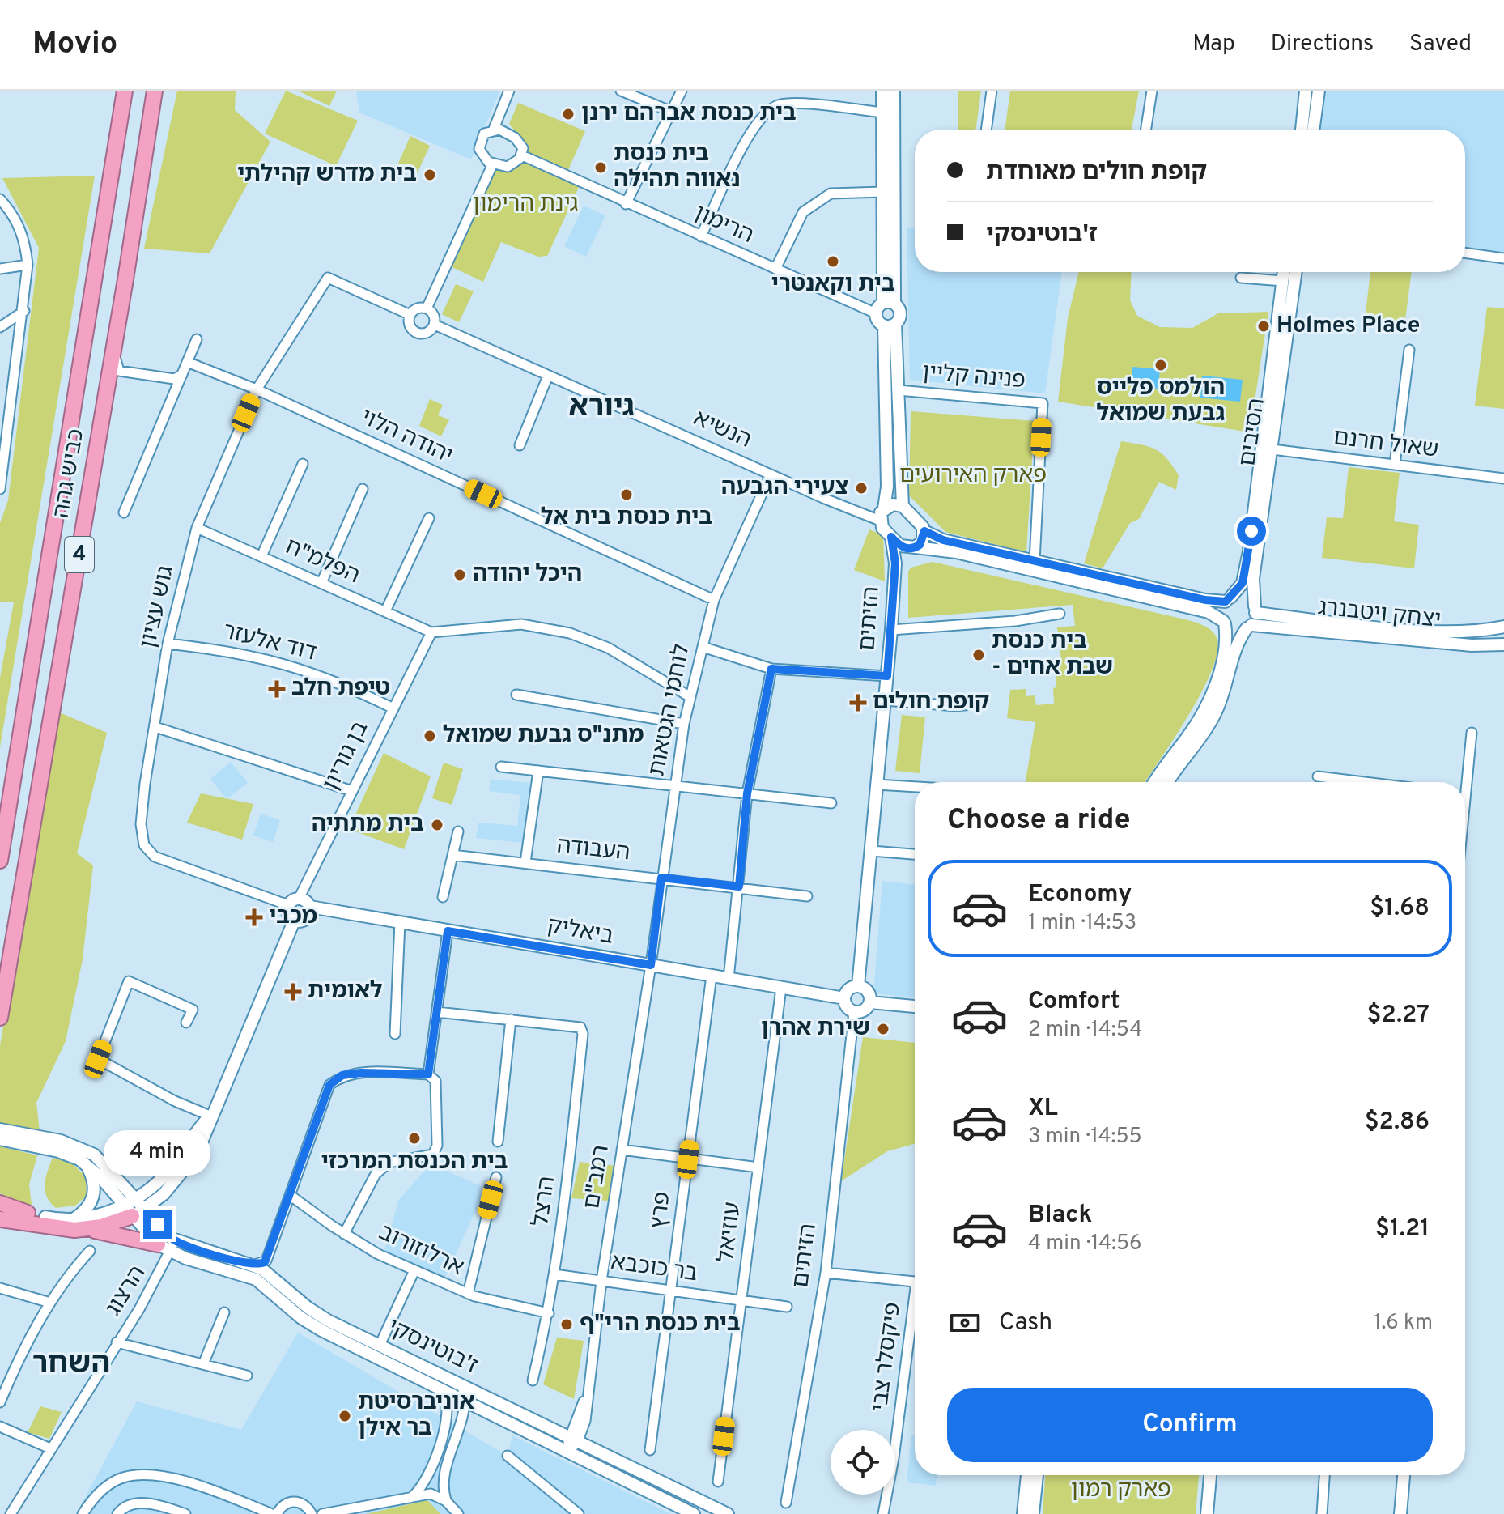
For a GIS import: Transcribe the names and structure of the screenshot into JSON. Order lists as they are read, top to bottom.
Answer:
{
  "streets": {
    "highway": ["כביש גהה", "4"],
    "street": [
      "הרימון",
      "פנינה קליין",
      "הנשיא",
      "הסיבים",
      "יהודה הלוי",
      "שאול חרנם",
      "הפלמ\"ח",
      "גוש עציון",
      "יצחק ויטבנרג",
      "הזיתים",
      "דוד אלעזר",
      "לוחמי הגטאות",
      "בן גוריון",
      "העבודה",
      "ביאליק",
      "רמב\"ם",
      "הרצל",
      "פרץ",
      "עוזיאל",
      "ארלוזורוב",
      "בר כוכבא",
      "הרצוג",
      "ז'בוטינסקי",
      "פיקסלר צבי"
    ]
  },
  "crossings": [
    ["הנשיא", "גוש עציון"],
    ["הנשיא", "הזיתים"],
    ["הנשיא", "לוחמי הגטאות"],
    ["הסיבים", "שאול חרנם"],
    ["הסיבים", "יצחק ויטבנרג"],
    ["יהודה הלוי", "גוש עציון"],
    ["יהודה הלוי", "לוחמי הגטאות"],
    ["הפלמ\"ח", "גוש עציון"],
    ["הפלמ\"ח", "בן גוריון"],
    ["גוש עציון", "דוד אלעזר"],
    ["גוש עציון", "בן גוריון"],
    ["גוש עציון", "ביאליק"],
    ["הזיתים", "ביאליק"],
    ["דוד אלעזר", "בן גוריון"],
    ["לוחמי הגטאות", "העבודה"],
    ["לוחמי הגטאות", "ביאליק"],
    ["לוחמי הגטאות", "רמב\"ם"],
    ["בן גוריון", "ביאליק"],
    ["ביאליק", "רמב\"ם"],
    ["ביאליק", "פרץ"],
    ["ביאליק", "עוזיאל"],
    ["רמב\"ם", "בר כוכבא"],
    ["רמב\"ם", "ז'בוטינסקי"],
    ["הרצל", "ארלוזורוב"],
    ["הרצל", "בר כוכבא"],
    ["פרץ", "בר כוכבא"],
    ["עוזיאל", "בר כוכבא"],
    ["הרצוג", "ז'בוטינסקי"]
  ],
  "districts": ["גיורא", "השחר"],
  "parks": ["גינת הרימון", "פארק האירועים", "פארק רמון"],
  "places": {
    "other": [
      "בית כנסת אברהם ירנן",
      "בית כנסת נאווה תהילה",
      "בית מדרש קהילתי",
      "בית וקאנטרי",
      "Holmes Place",
      "הולמס פלייס גבעת שמואל",
      "צעירי הגבעה",
      "בית כנסת בית אל",
      "היכל יהודה",
      "בית כנסת - שבת אחים",
      "מתנ\"ס גבעת שמואל",
      "בית מתתיה",
      "שירת אהרן",
      "בית הכנסת המרכזי",
      "בית כנסת הרי\"ף",
      "אוניברסיטת בר אילן"
    ],
    "health": [
      "טיפת חלב",
      "קופת חולים",
      "מכבי",
      "לאומית"
    ]
  },
  "page": {
    "header": "Movio",
    "nav": ["Map", "Directions", "Saved"],
    "banner": ["קופת חולים מאוחדת", "ז'בוטינסקי"],
    "heading": "Choose a ride",
    "list": [
      {
        "name": "Economy",
        "note": "1 min · 14:53",
        "value": "$1.68"
      },
      {
        "name": "Comfort",
        "note": "2 min · 14:54",
        "value": "$2.27"
      },
      {
        "name": "XL",
        "note": "3 min · 14:55",
        "value": "$2.86"
      },
      {
        "name": "Black",
        "note": "4 min · 14:56",
        "value": "$1.21"
      }
    ],
    "bubble": "4 min",
    "pay": ["Cash", "1.6 km"],
    "buttons": "Confirm"
  }
}
